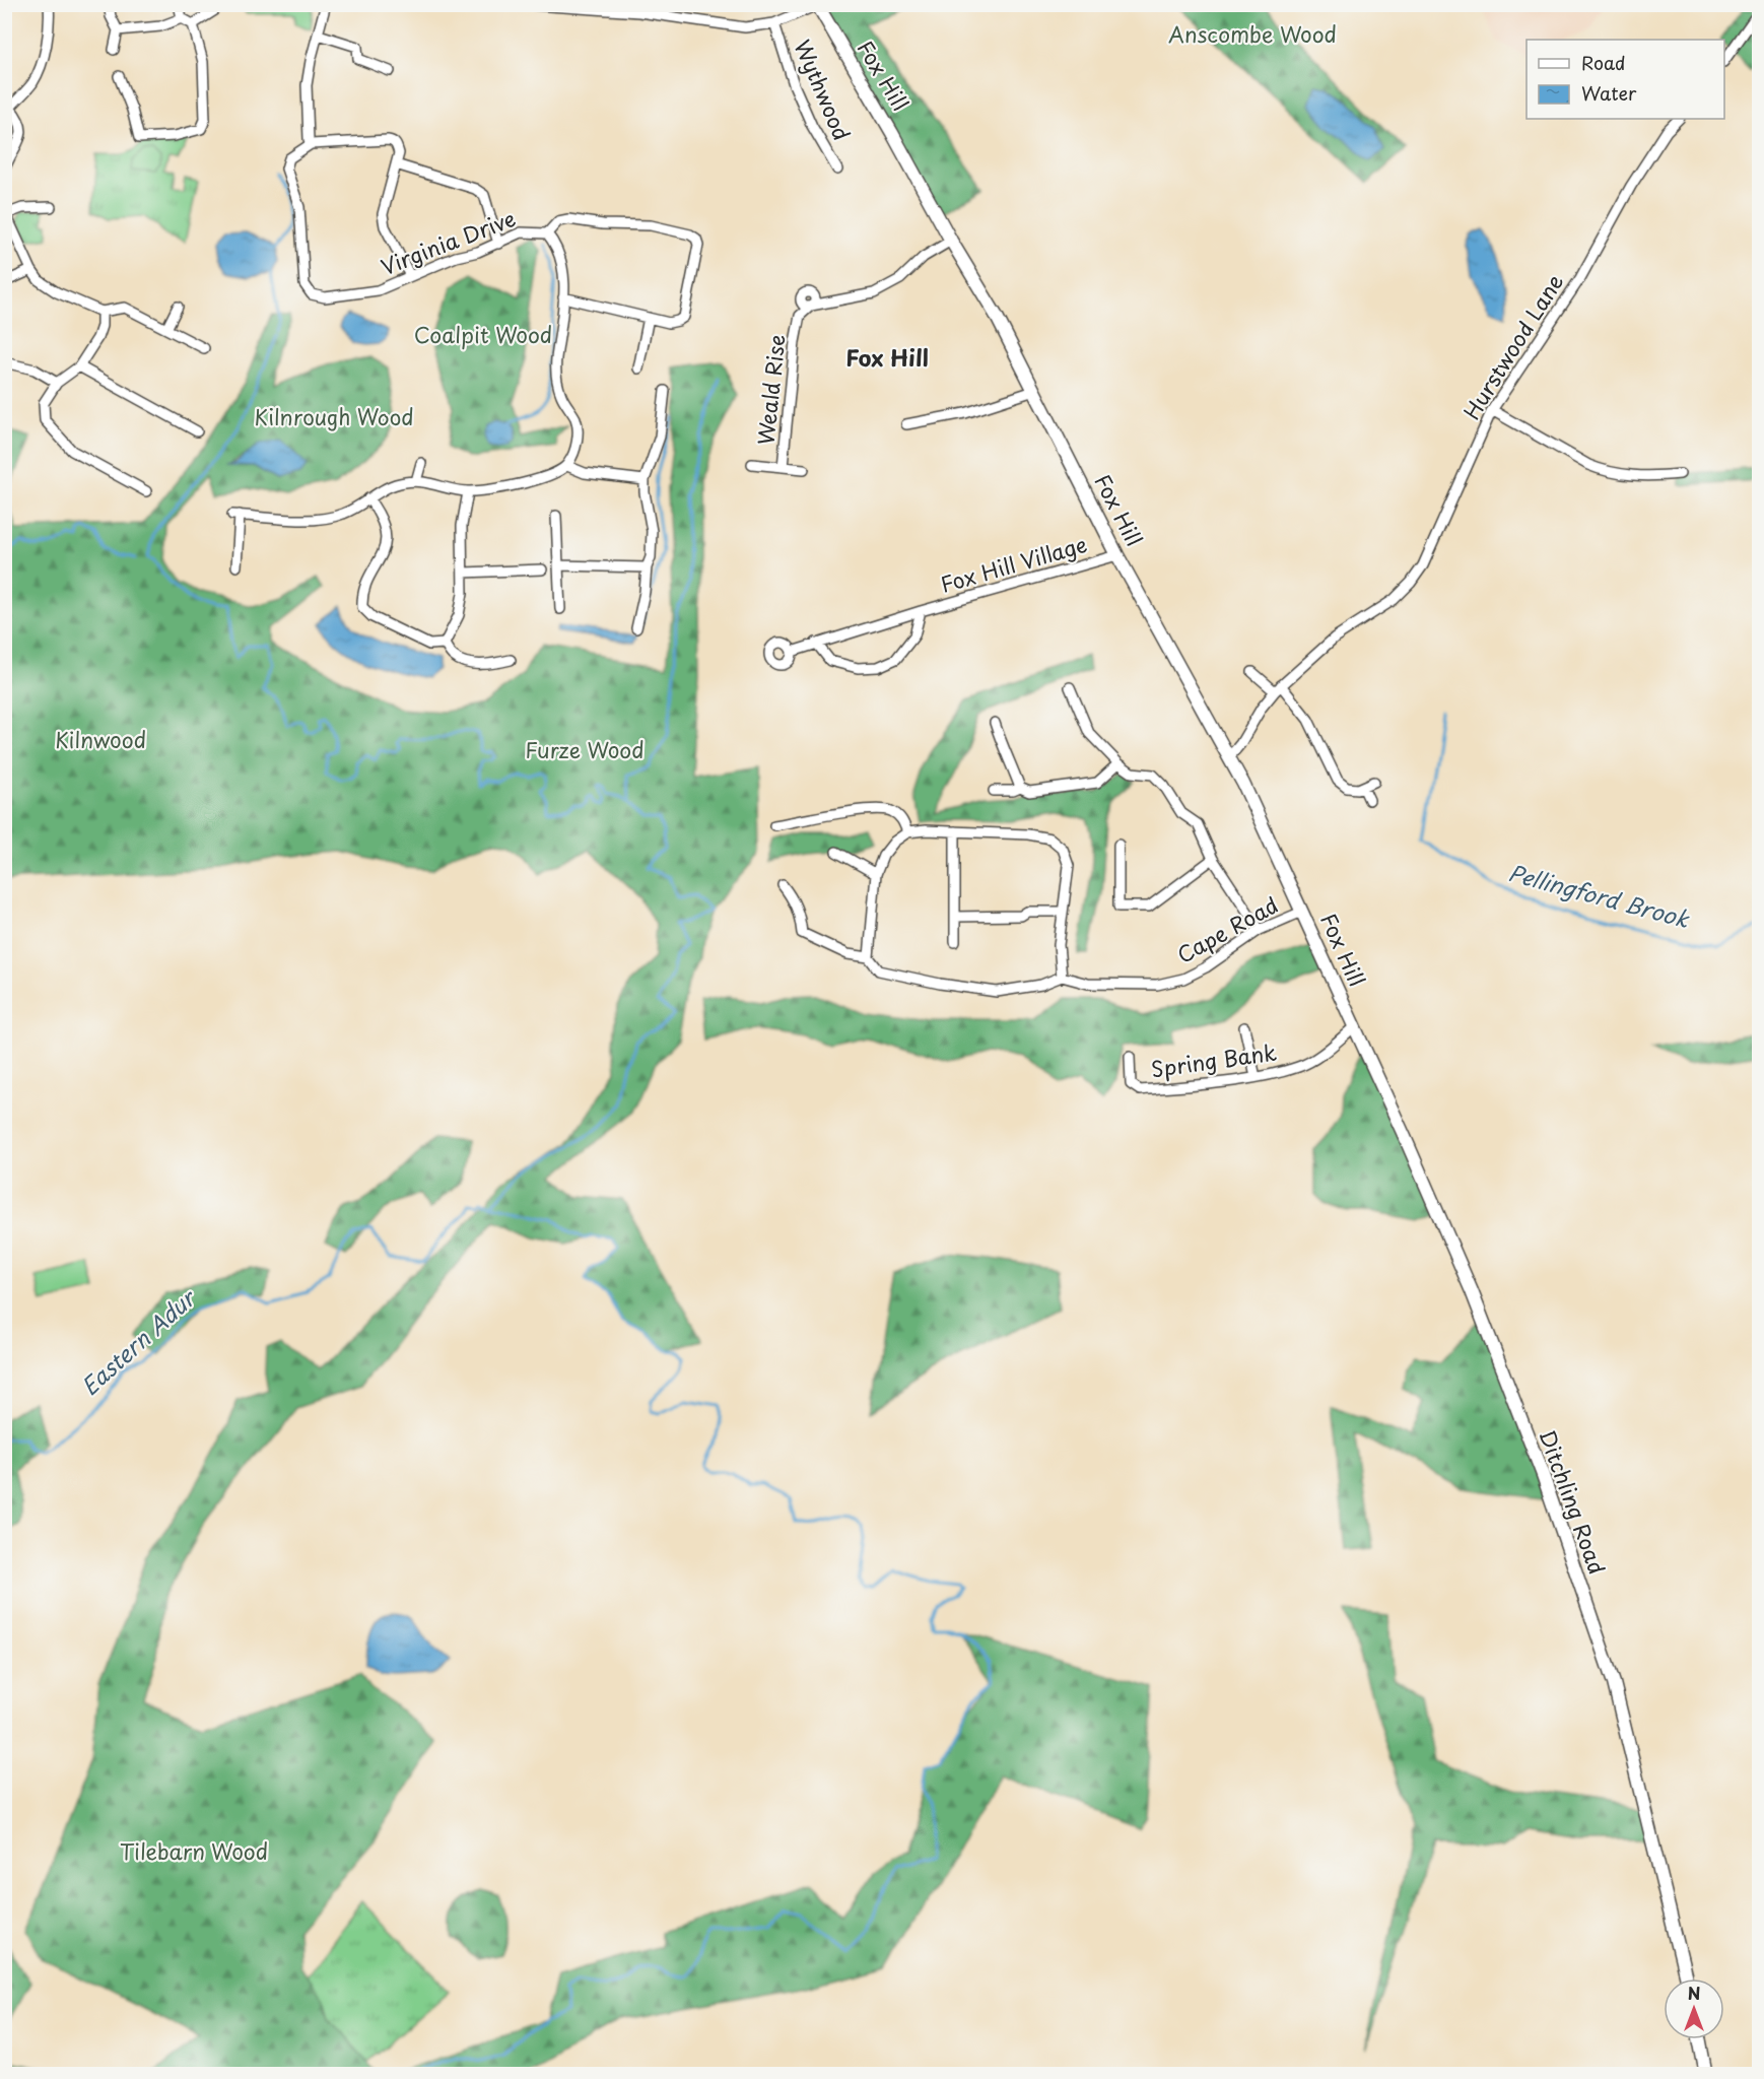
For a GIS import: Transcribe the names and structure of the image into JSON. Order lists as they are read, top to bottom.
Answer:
{
  "streets": {
    "main road": ["Fox Hill", "Ditchling Road"],
    "street": [
      "Wythwood",
      "Virginia Drive",
      "Hurstwood Lane",
      "Weald Rise",
      "Fox Hill Village",
      "Cape Road",
      "Spring Bank"
    ]
  },
  "crossings": [
    ["Fox Hill", "Hurstwood Lane"],
    ["Fox Hill", "Fox Hill Village"],
    ["Fox Hill", "Cape Road"],
    ["Fox Hill", "Spring Bank"],
    ["Fox Hill", "Ditchling Road"]
  ],
  "districts": ["Fox Hill"],
  "water": ["Pellingford Brook", "Eastern Adur"],
  "parks": [
    "Anscombe Wood",
    "Coalpit Wood",
    "Kilnrough Wood",
    "Kilnwood",
    "Furze Wood",
    "Tilebarn Wood"
  ],
  "legend": ["Road", "Water"],
  "north": "top"
}
